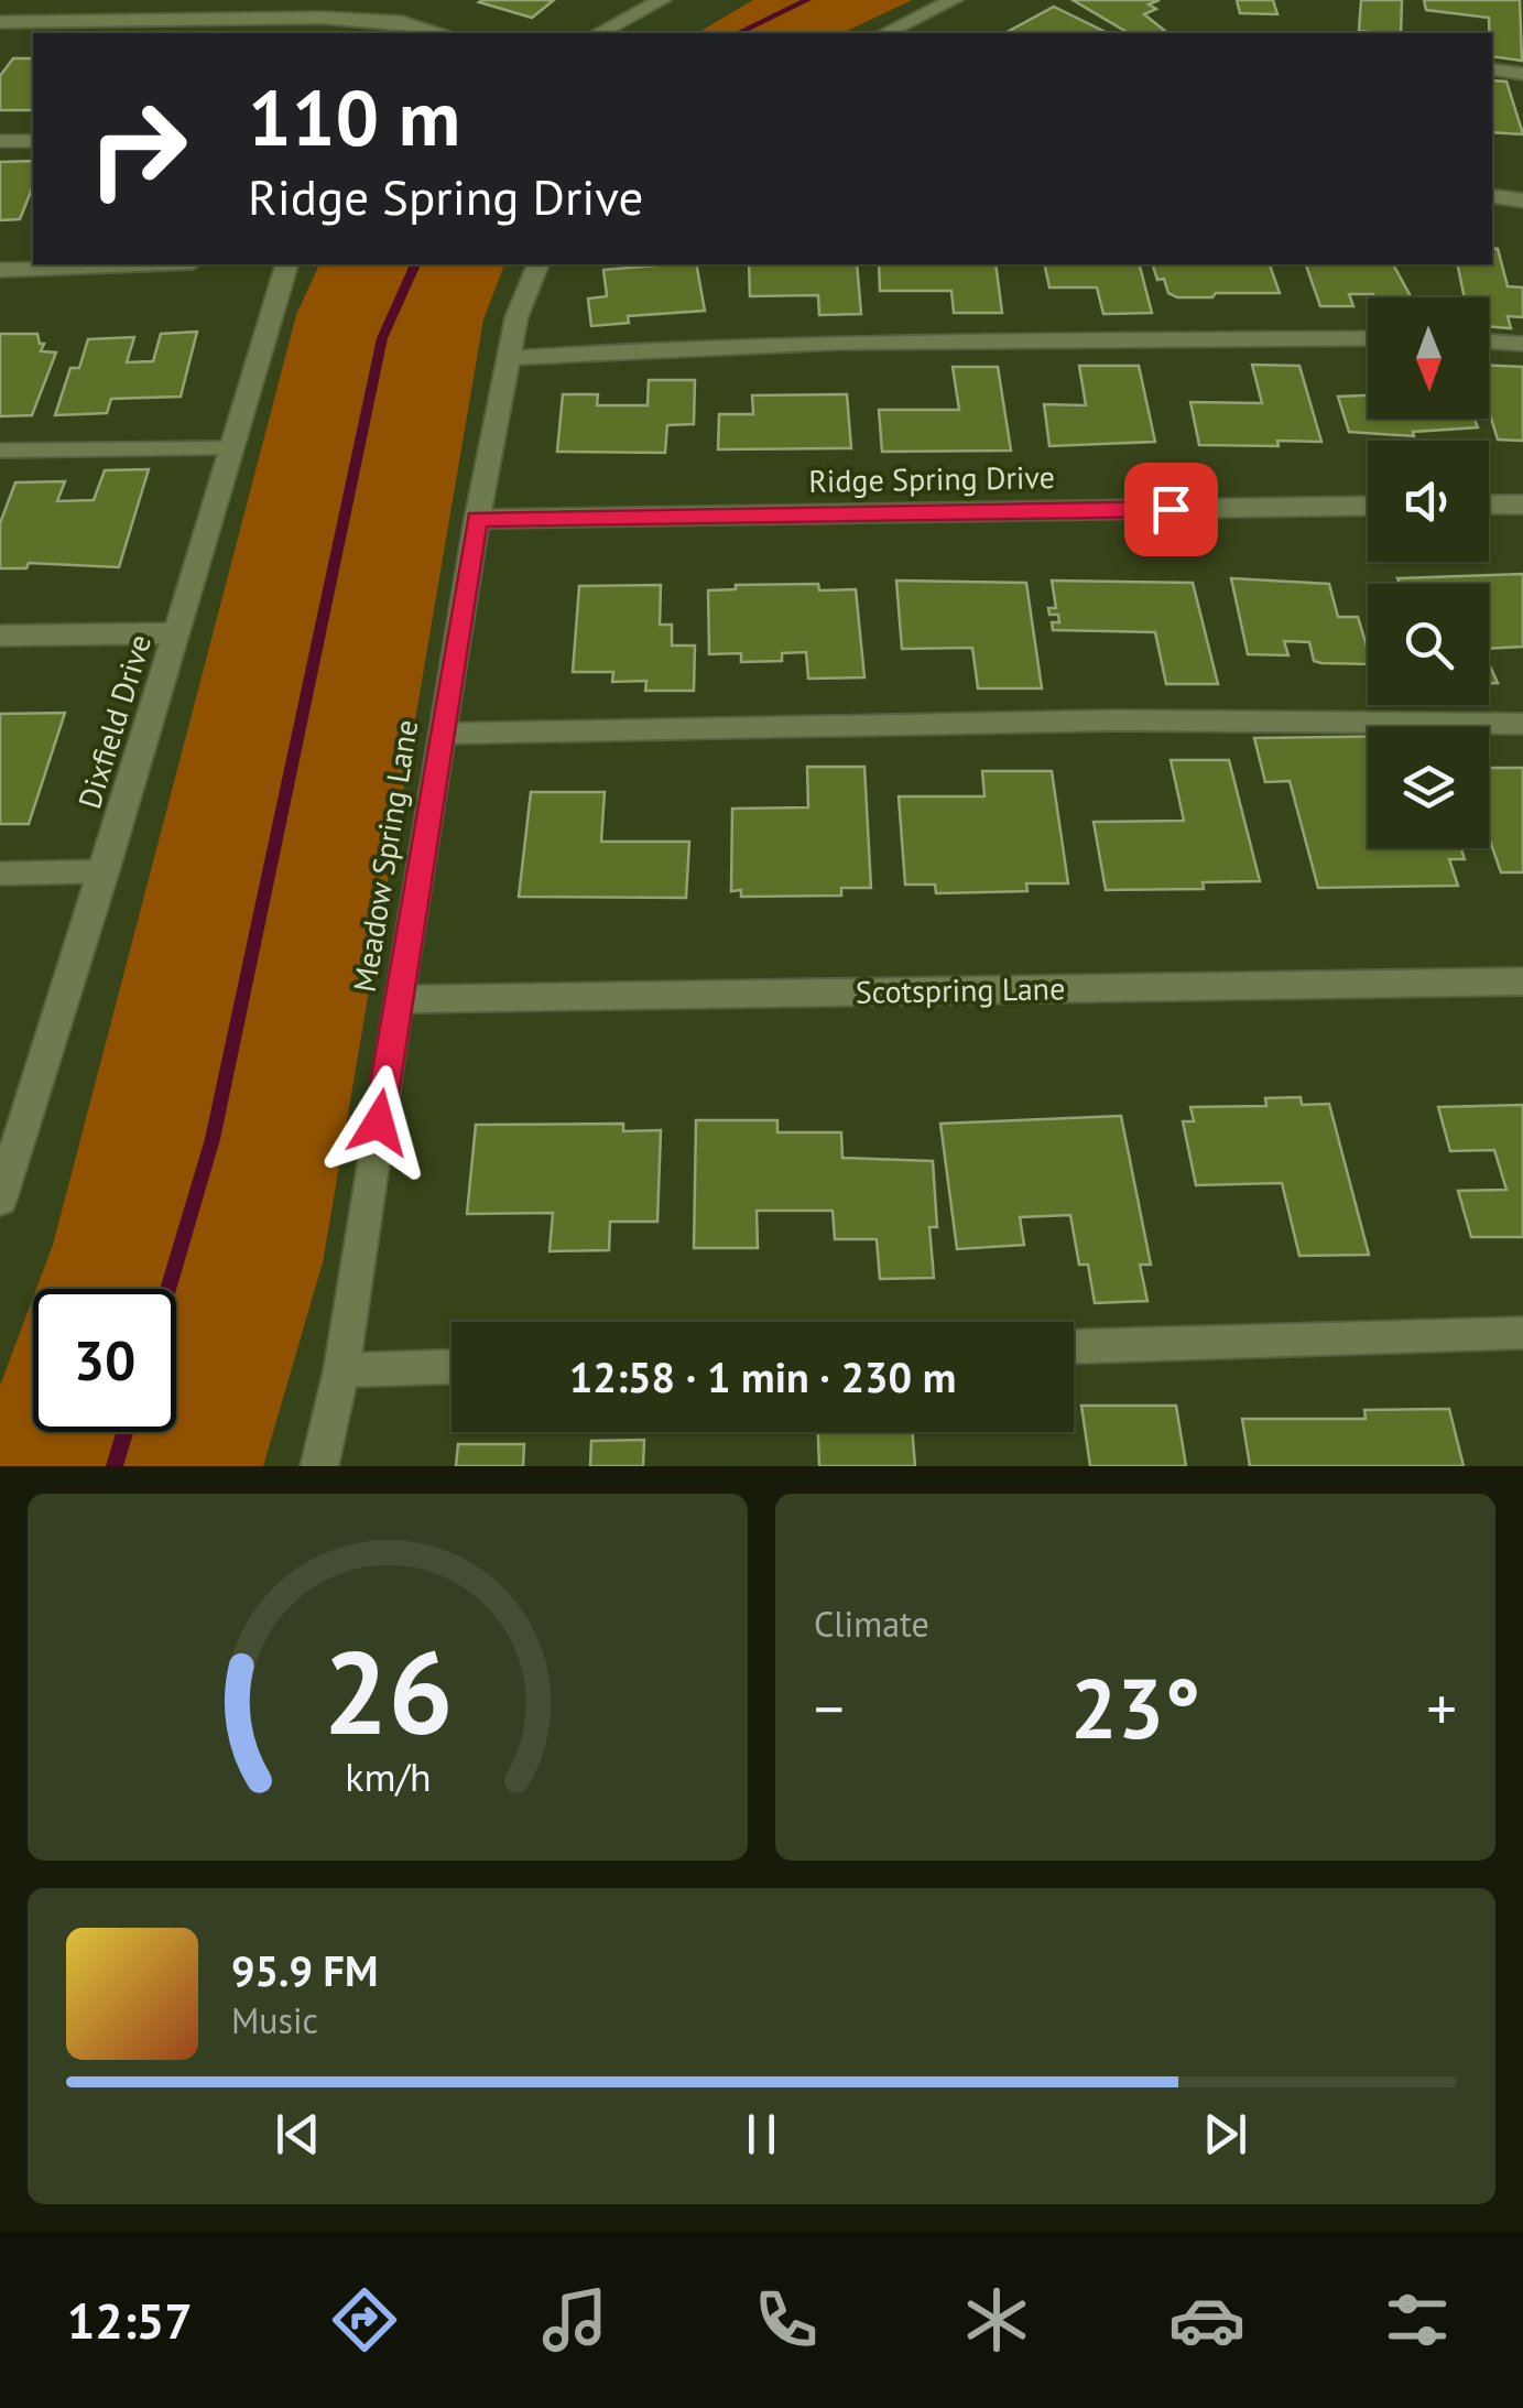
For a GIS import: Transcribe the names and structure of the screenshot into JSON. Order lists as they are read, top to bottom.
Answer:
{
  "streets": {
    "street": [
      "Ridge Spring Drive",
      "Dixfield Drive",
      "Meadow Spring Lane",
      "Scotspring Lane"
    ]
  },
  "crossings": [
    ["Ridge Spring Drive", "Meadow Spring Lane"],
    ["Meadow Spring Lane", "Scotspring Lane"]
  ],
  "north": "bottom",
  "page": {
    "turn": ["110 m", "Ridge Spring Drive"],
    "limit": "30",
    "trip": "12:58 · 1 min · 230 m",
    "tile": "Climate",
    "heat": ["−", "23°", "+"],
    "song": ["95.9 FM", "Music"],
    "tabs": "12:57",
    "gauge": ["26", "km/h"]
  }
}
